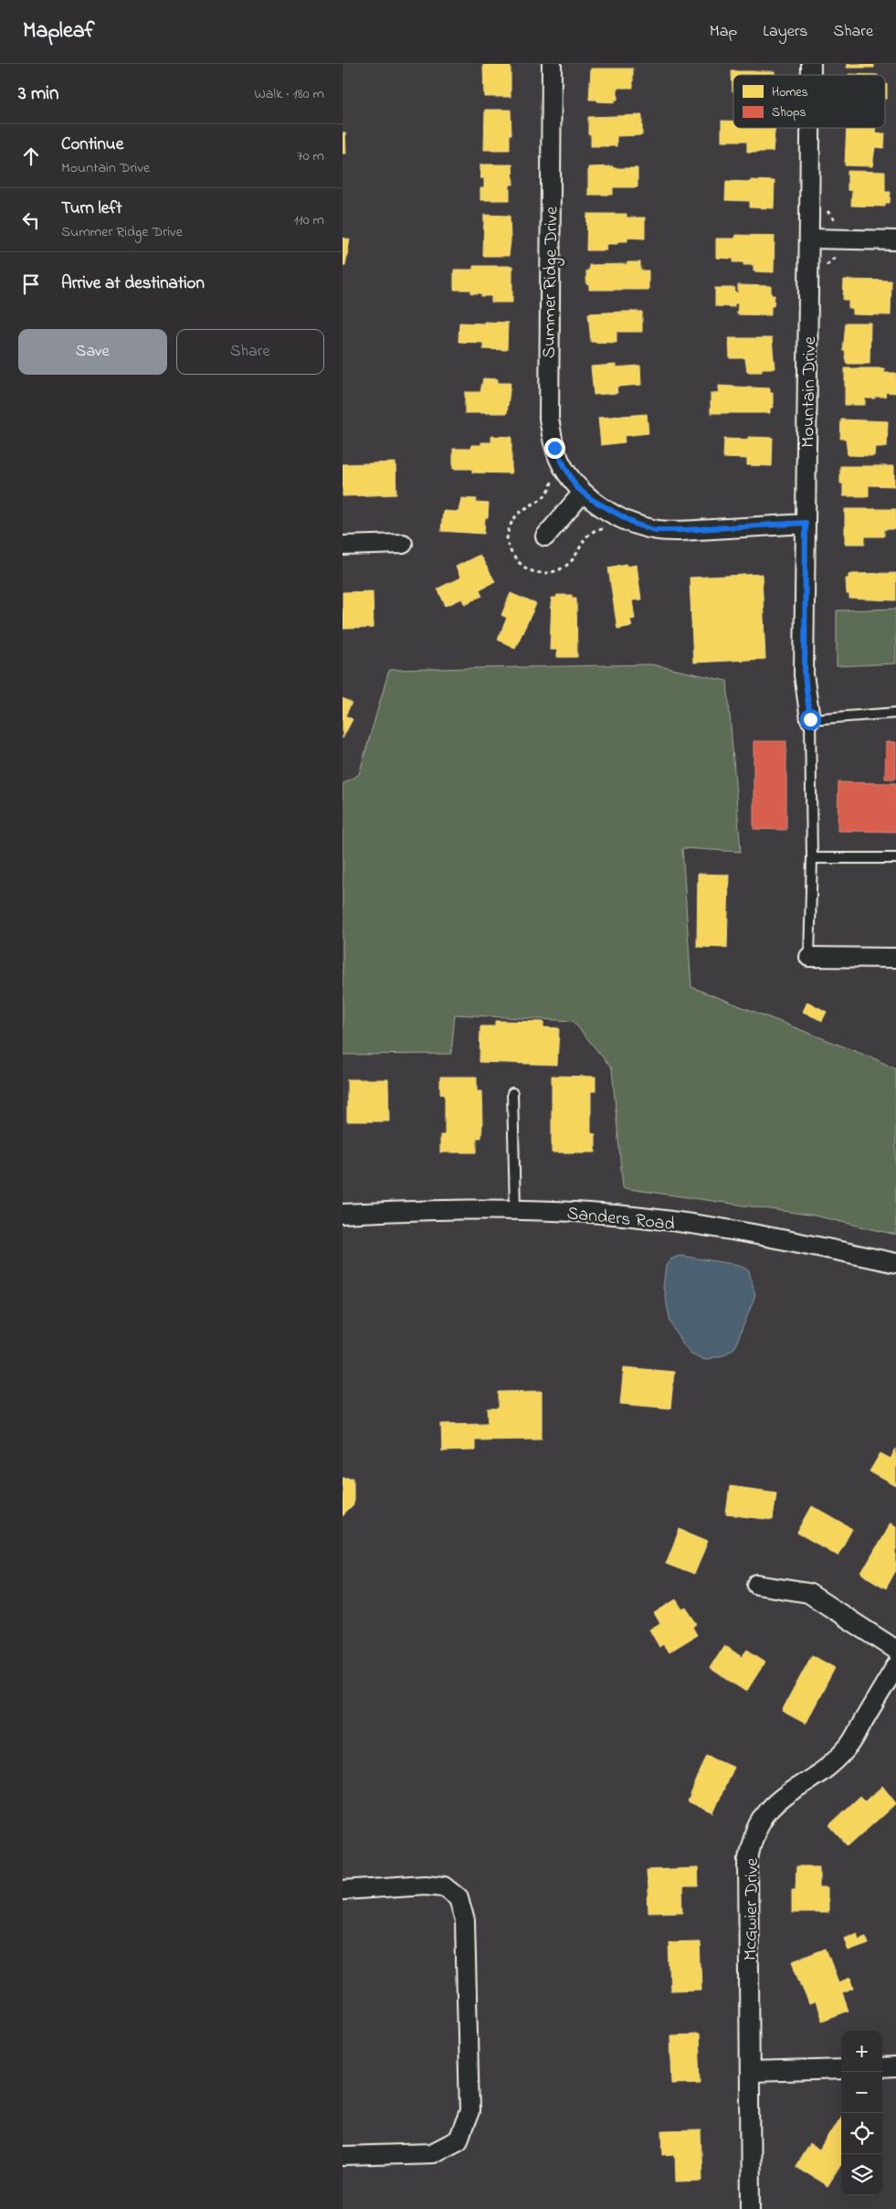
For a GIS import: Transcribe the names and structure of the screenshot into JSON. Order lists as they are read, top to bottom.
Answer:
{
  "streets": {
    "street": [
      "Summer Ridge Drive",
      "Mountain Drive",
      "Sanders Road",
      "McGwier Drive"
    ]
  },
  "crossings": [
    ["Summer Ridge Drive", "Mountain Drive"]
  ],
  "legend": ["Homes", "Shops"],
  "page": {
    "header": "Mapleaf",
    "nav": ["Map", "Layers", "Share"],
    "heading": ["3 min", "Walk · 180 m"],
    "list": [
      ["Continue", "Mountain Drive", "70 m"],
      ["Turn left", "Summer Ridge Drive", "110 m"],
      "Arrive at destination"
    ],
    "buttons": ["Save", "Share"],
    "map_buttons": ["+", "−"]
  }
}
